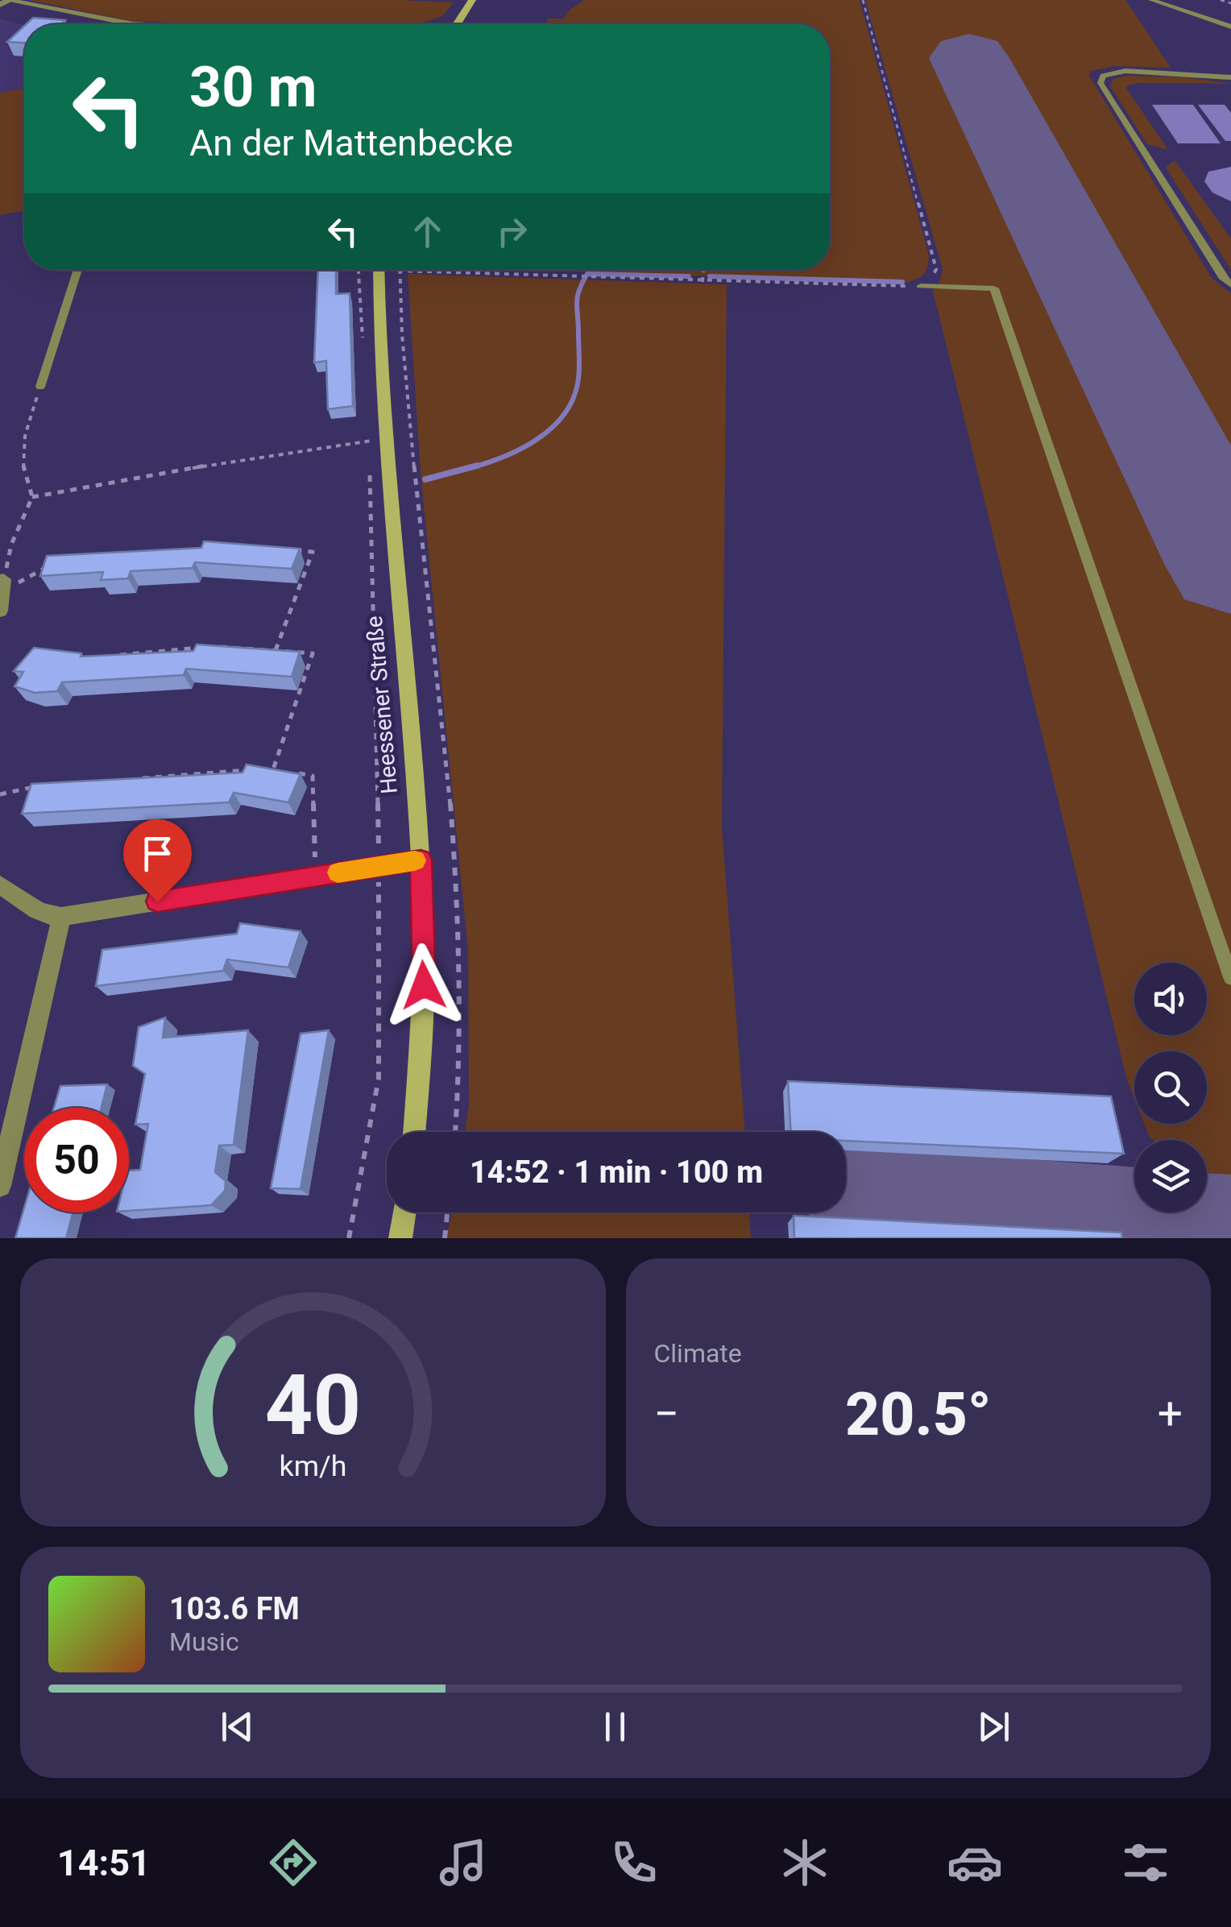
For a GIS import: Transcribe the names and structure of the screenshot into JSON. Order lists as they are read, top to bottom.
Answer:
{
  "streets": {
    "main road": ["Heessener Straße"]
  },
  "page": {
    "turn": ["30 m", "An der Mattenbecke"],
    "limit": "50",
    "trip": "14:52 · 1 min · 100 m",
    "tile": "Climate",
    "heat": ["−", "20.5°", "+"],
    "song": ["103.6 FM", "Music"],
    "tabs": "14:51",
    "gauge": ["40", "km/h"]
  }
}
